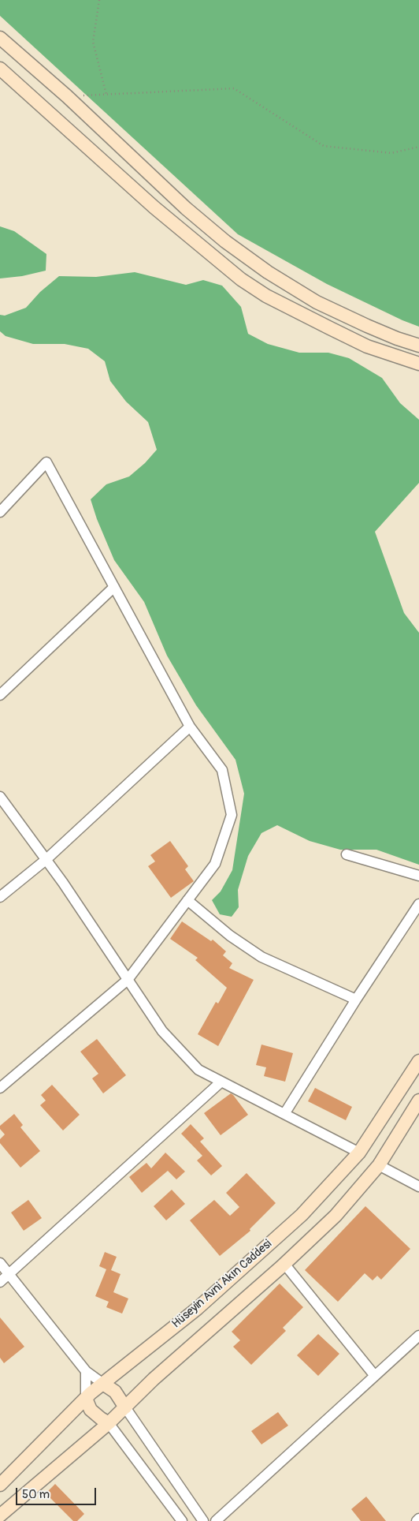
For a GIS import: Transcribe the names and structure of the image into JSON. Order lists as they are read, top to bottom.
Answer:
{
  "streets": {
    "main road": ["Hüseyin Avni Akın Caddesi"]
  },
  "scale_bar": "50 m"
}
